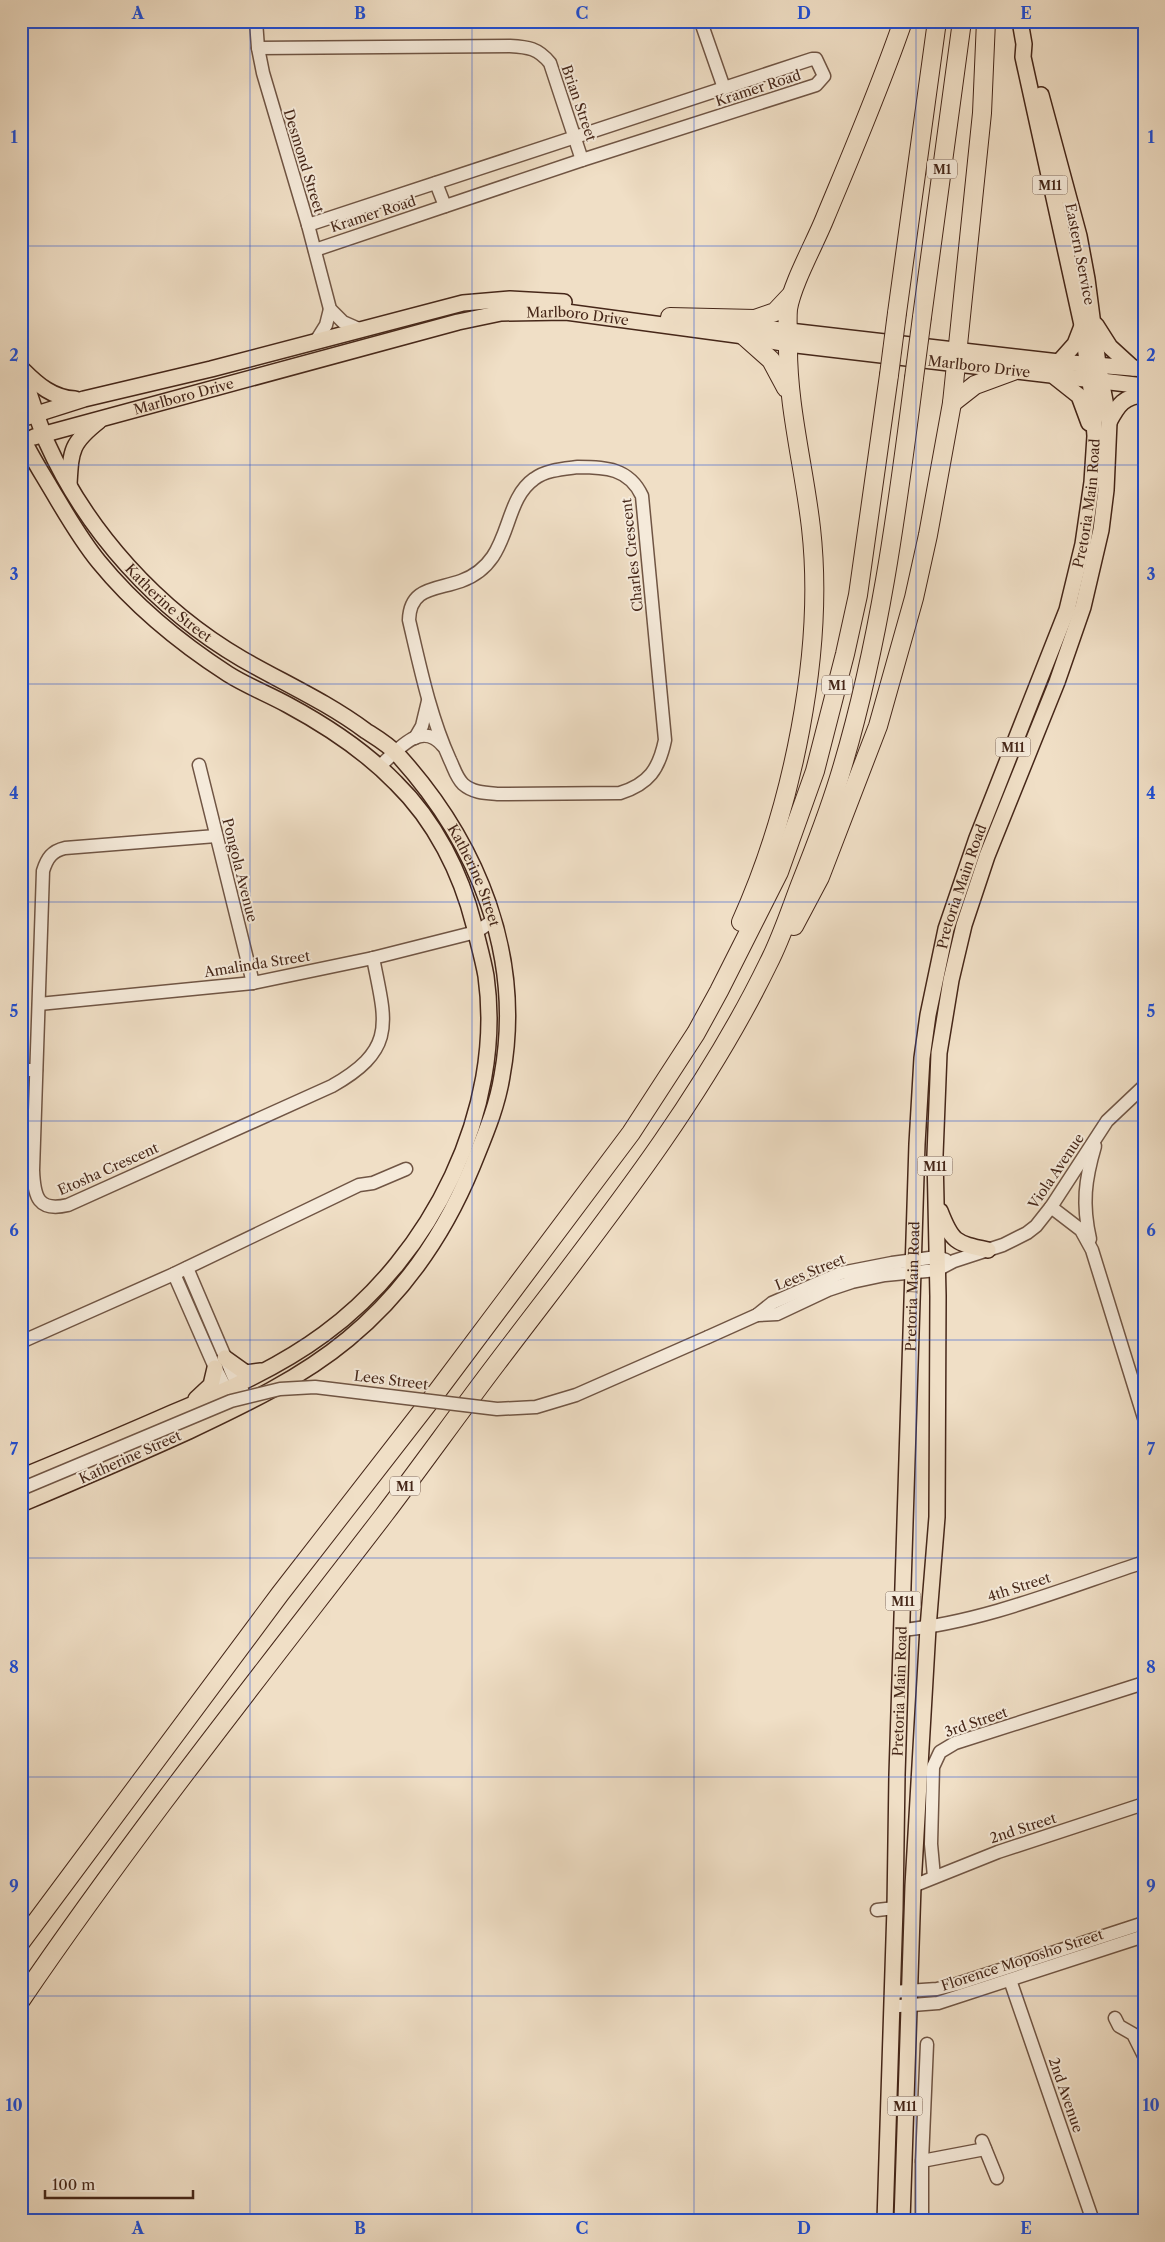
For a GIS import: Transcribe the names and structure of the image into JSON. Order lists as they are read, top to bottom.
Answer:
{
  "streets": {
    "highway": ["M1"],
    "main road": [
      "M11",
      "Eastern Service",
      "Marlboro Drive",
      "Pretoria Main Road",
      "Katherine Street"
    ],
    "street": [
      "Kramer Road",
      "Brian Street",
      "Desmond Street",
      "Charles Crescent",
      "Pongola Avenue",
      "Amalinda Street",
      "Etosha Crescent",
      "Viola Avenue",
      "Lees Street",
      "4th Street",
      "3rd Street",
      "2nd Street",
      "Florence Moposho Street",
      "2nd Avenue"
    ]
  },
  "crossings": [
    ["Kramer Road", "Brian Street"],
    ["Kramer Road", "Desmond Street"],
    ["Brian Street", "Desmond Street"],
    ["Eastern Service", "Marlboro Drive"],
    ["Eastern Service", "Pretoria Main Road"],
    ["Marlboro Drive", "Pretoria Main Road"],
    ["Marlboro Drive", "Katherine Street"],
    ["Pretoria Main Road", "Viola Avenue"],
    ["Pretoria Main Road", "Lees Street"],
    ["Pretoria Main Road", "4th Street"],
    ["Pretoria Main Road", "2nd Street"],
    ["Pretoria Main Road", "Florence Moposho Street"],
    ["Charles Crescent", "Katherine Street"],
    ["Katherine Street", "Amalinda Street"],
    ["Pongola Avenue", "Amalinda Street"],
    ["Pongola Avenue", "Etosha Crescent"],
    ["Amalinda Street", "Etosha Crescent"],
    ["Viola Avenue", "Lees Street"],
    ["3rd Street", "2nd Street"],
    ["Florence Moposho Street", "2nd Avenue"]
  ],
  "scale_bar": "100 m",
  "grid": {
    "columns": [
      "A",
      "B",
      "C",
      "D",
      "E"
    ],
    "rows": [
      "1",
      "2",
      "3",
      "4",
      "5",
      "6",
      "7",
      "8",
      "9",
      "10"
    ]
  }
}
